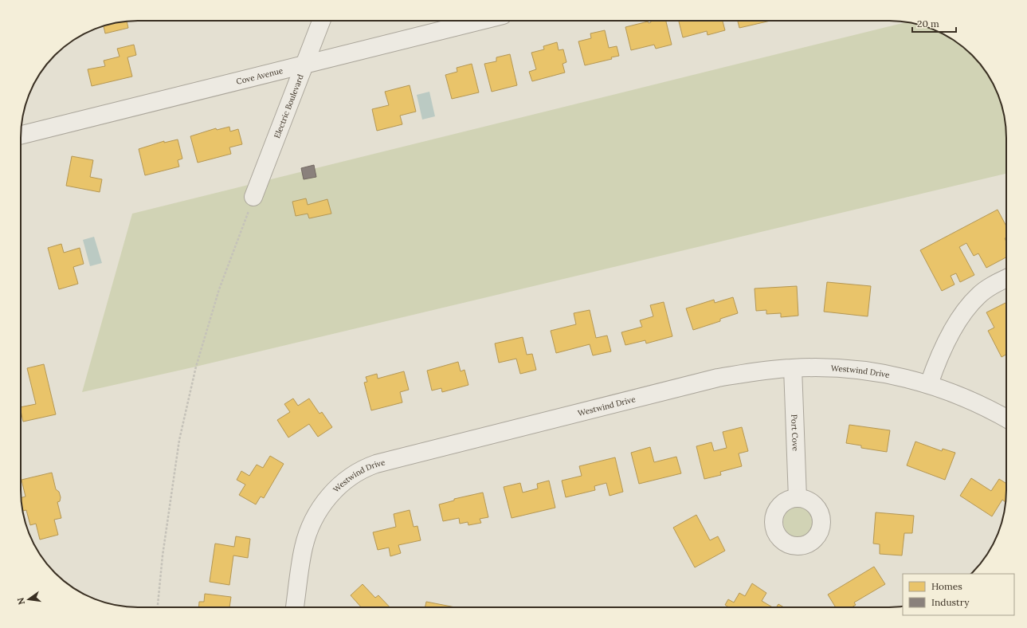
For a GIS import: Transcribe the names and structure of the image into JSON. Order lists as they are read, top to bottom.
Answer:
{
  "streets": {
    "street": [
      "Cove Avenue",
      "Electric Boulevard",
      "Westwind Drive",
      "Port Cove"
    ]
  },
  "crossings": [
    ["Cove Avenue", "Electric Boulevard"],
    ["Westwind Drive", "Port Cove"]
  ],
  "legend": ["Homes", "Industry"],
  "scale_bar": "20 m",
  "north": "left"
}
